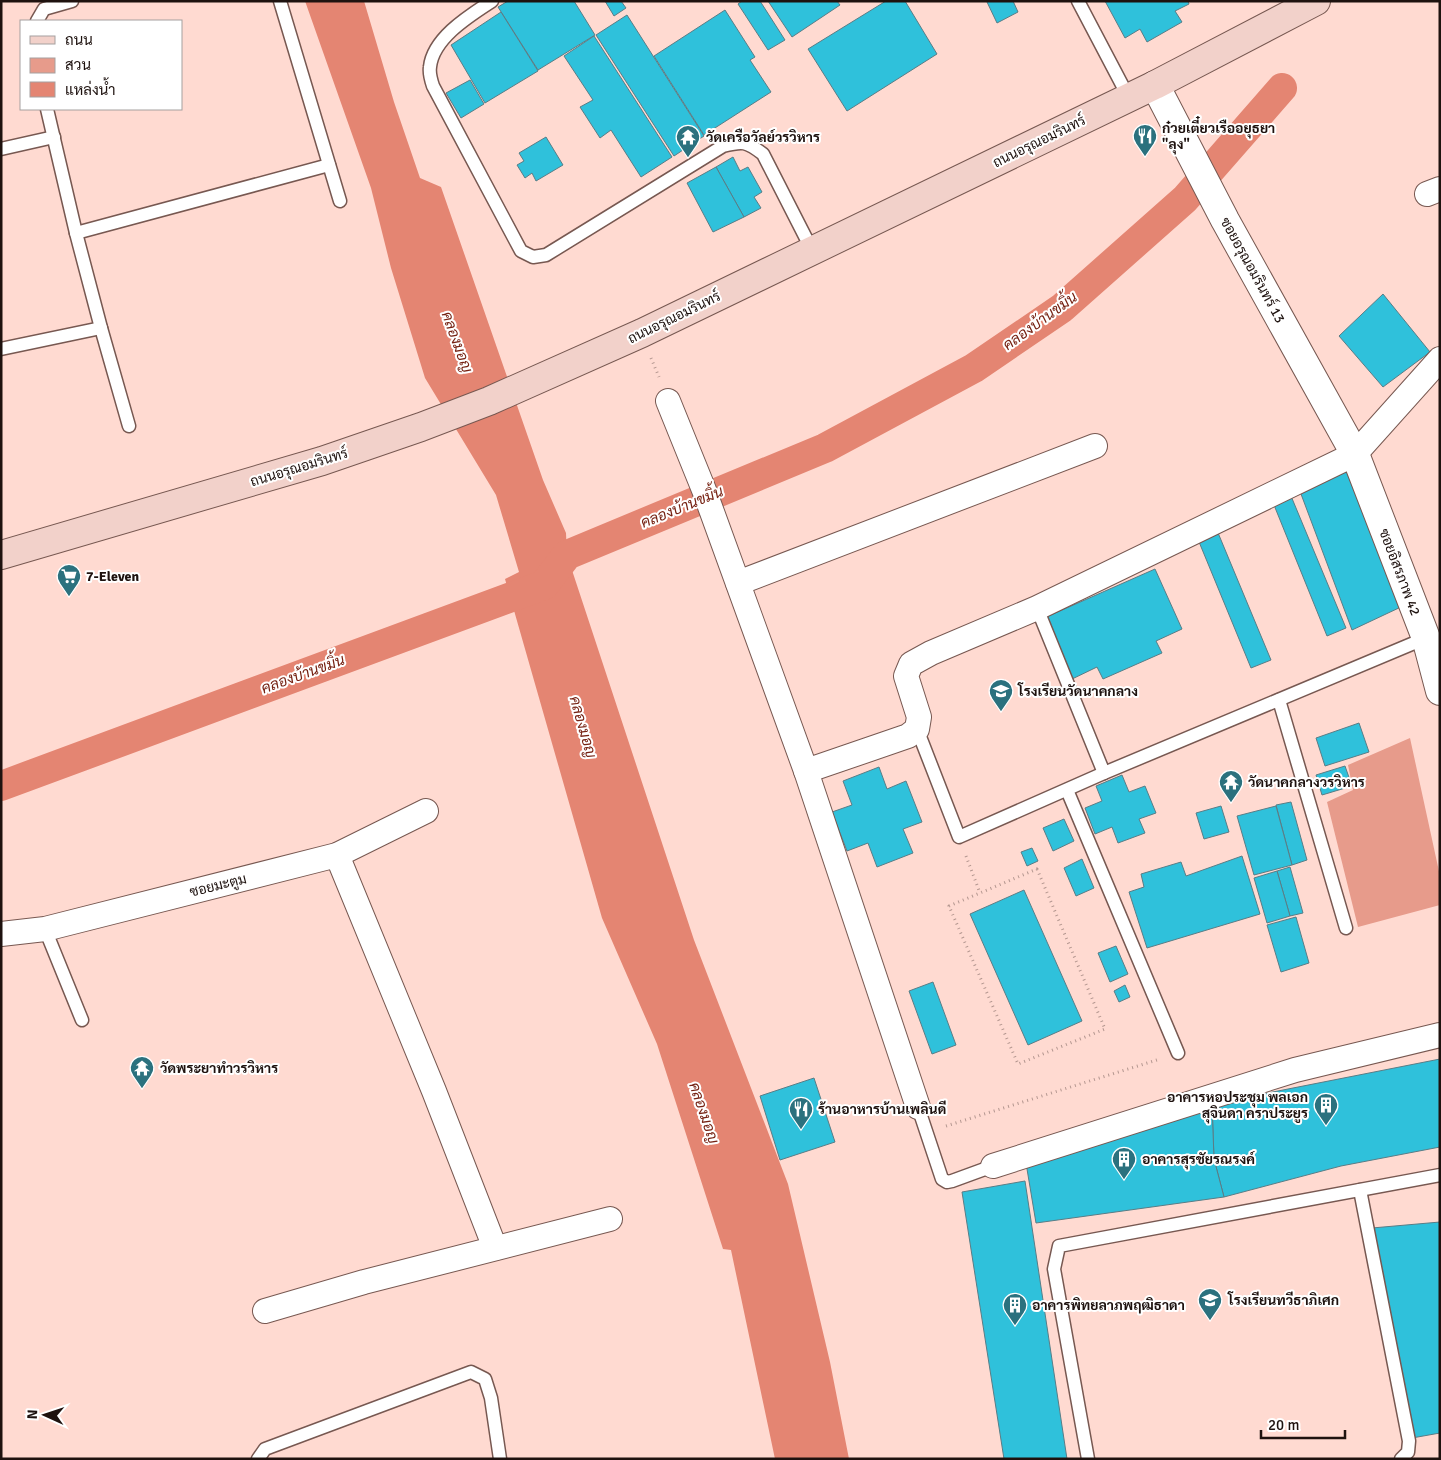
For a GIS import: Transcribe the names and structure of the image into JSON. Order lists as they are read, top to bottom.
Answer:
{
  "streets": {
    "main road": ["ถนนอรุณอมรินทร์"],
    "street": ["ซอยอรุณอมรินทร์ 13", "ซอยอิสรภาพ 42", "ซอยมะตูม"]
  },
  "crossings": [
    ["ถนนอรุณอมรินทร์", "ซอยอรุณอมรินทร์ 13"],
    ["ซอยอรุณอมรินทร์ 13", "ซอยอิสรภาพ 42"]
  ],
  "water": ["คลองบ้านขมิ้น", "คลองมอญ"],
  "places": {
    "restaurant": ["ก๋วยเตี๋ยวเรืออยุธยา \"ลุง\"", "ร้านอาหารบ้านเพลินดี"],
    "temple": ["วัดเครือวัลย์วรวิหาร", "วัดนาคกลางวรวิหาร", "วัดพระยาทําวรวิหาร"],
    "supermarket": ["7-Eleven"],
    "school or university": ["โรงเรียนวัดนาคกลาง", "โรงเรียนทวีธาภิเศก"],
    "building": ["อาคารหอประชุม พลเอก สุจินดา คราประยูร", "อาคารสุรชัยรณรงค์", "อาคารพิทยลาภพฤฒิธาดา"]
  },
  "legend": ["ถนน", "สวน", "แหล่งน้ำ"],
  "scale_bar": "20 m",
  "north": "left"
}
